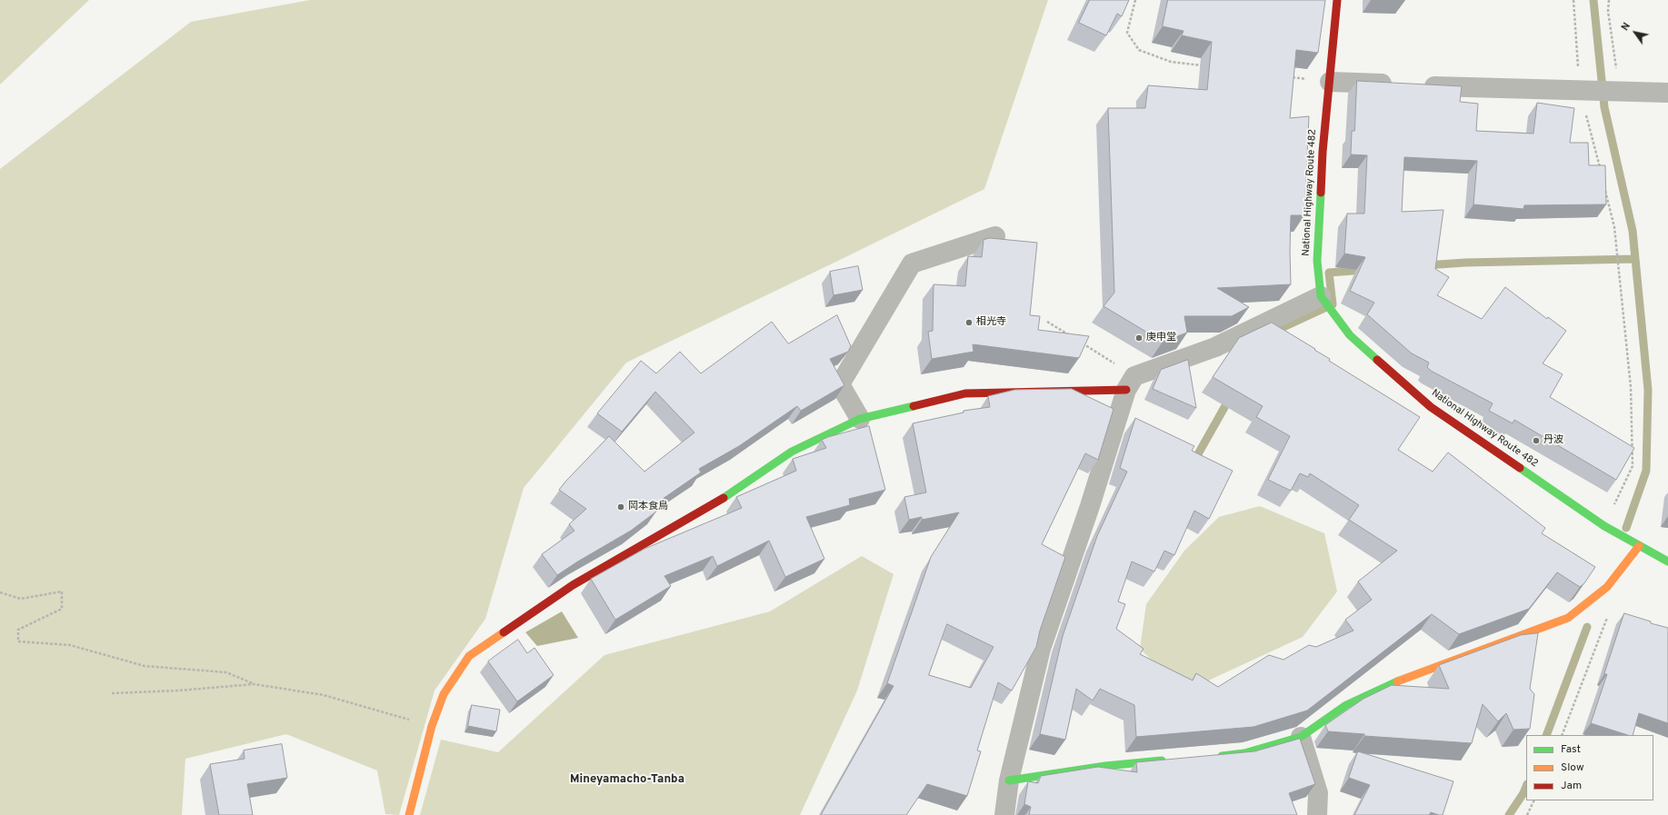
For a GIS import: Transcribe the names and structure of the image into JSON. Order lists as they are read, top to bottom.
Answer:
{
  "streets": {
    "main road": ["National Highway Route 482"]
  },
  "districts": ["Mineyamacho-Tanba"],
  "places": [
    "相光寺",
    "庚申堂",
    "丹波",
    "岡本食鳥"
  ],
  "legend": ["Fast", "Slow", "Jam"],
  "north": "top left"
}
